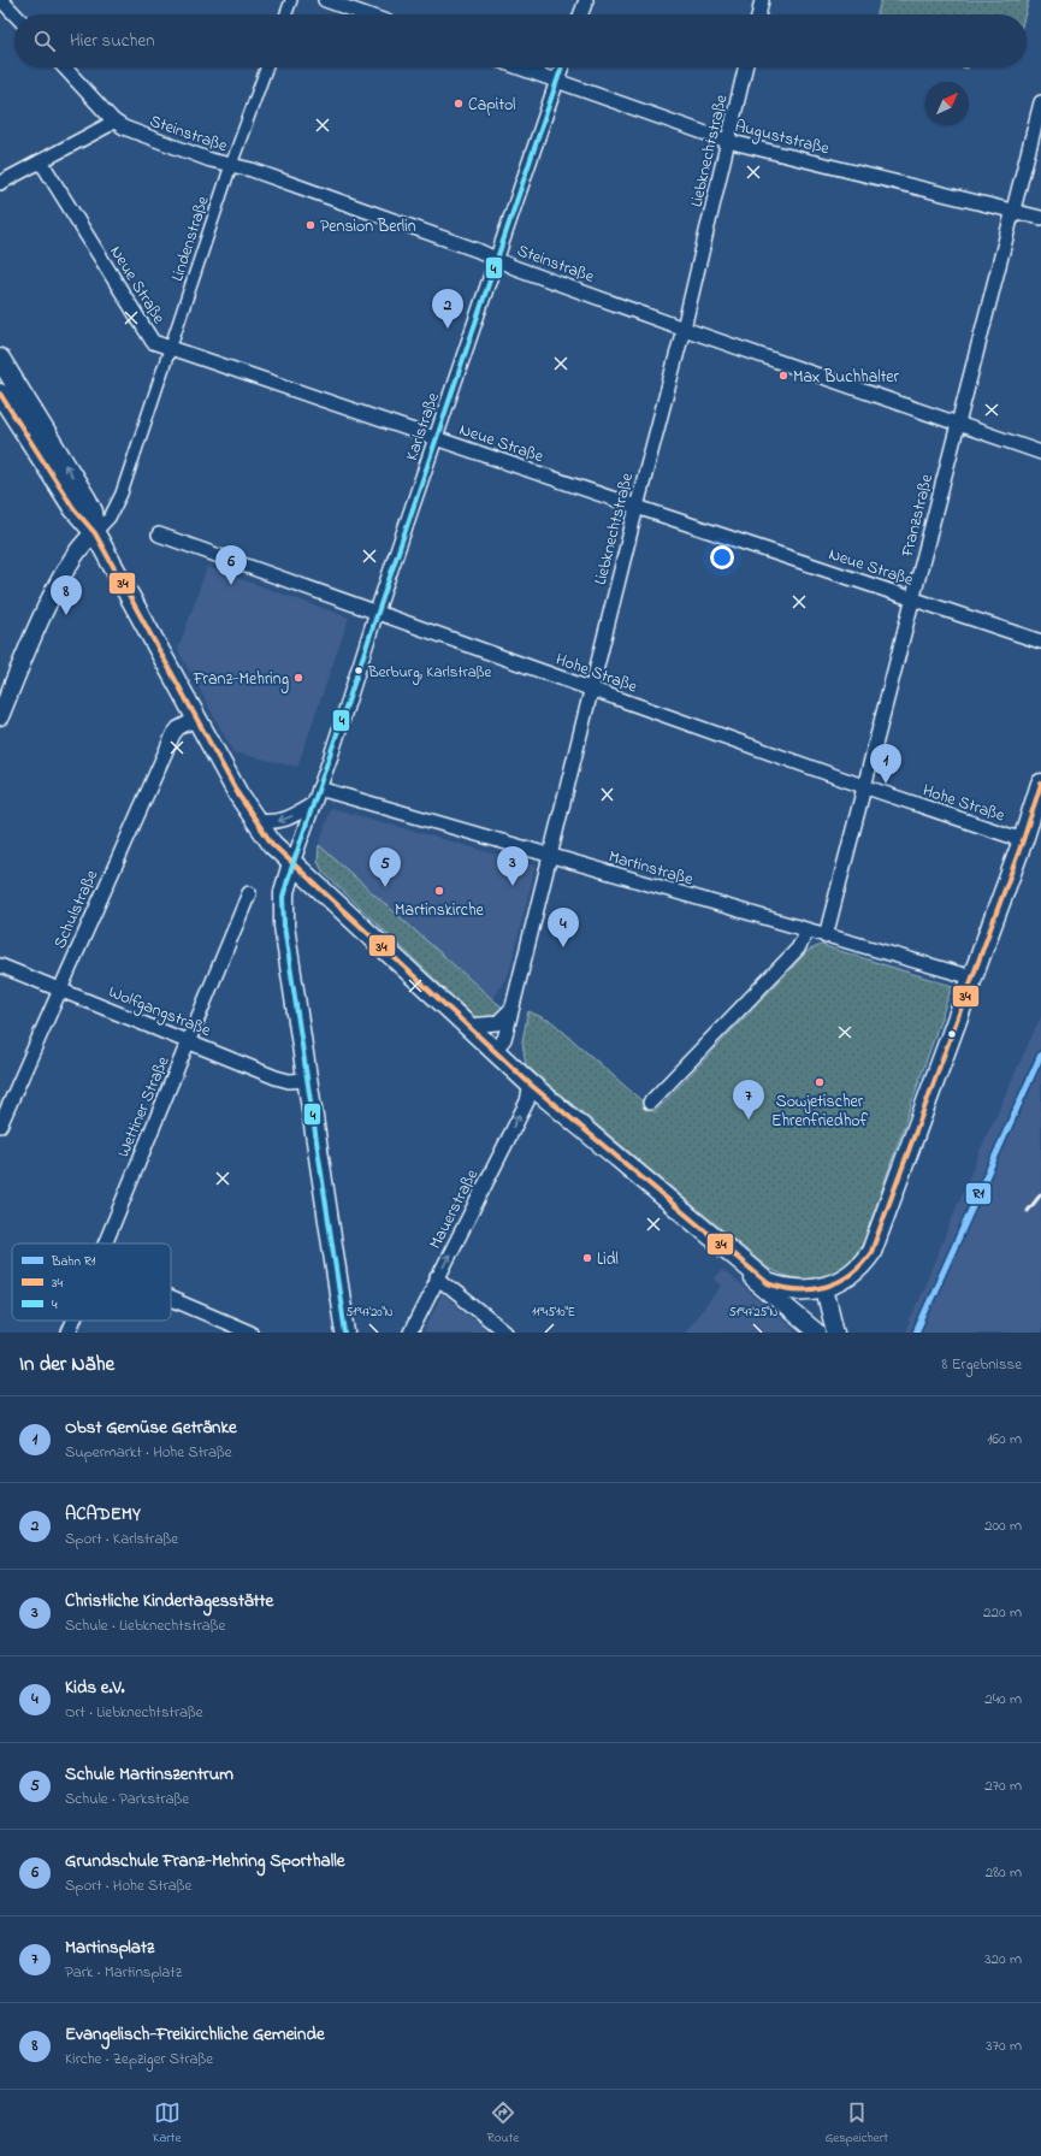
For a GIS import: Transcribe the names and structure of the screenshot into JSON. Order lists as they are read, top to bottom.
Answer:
{
  "streets": {
    "street": [
      "Steinstraße",
      "Auguststraße",
      "Liebknechtstraße",
      "Lindenstraße",
      "Neue Straße",
      "Karlstraße",
      "Franzstraße",
      "Hohe Straße",
      "Martinstraße",
      "Schulstraße",
      "Wolfgangstraße",
      "Wettiner Straße",
      "Mauerstraße"
    ]
  },
  "crossings": [
    ["Steinstraße", "Liebknechtstraße"],
    ["Steinstraße", "Lindenstraße"],
    ["Steinstraße", "Karlstraße"],
    ["Steinstraße", "Franzstraße"],
    ["Auguststraße", "Liebknechtstraße"],
    ["Auguststraße", "Karlstraße"],
    ["Auguststraße", "Franzstraße"],
    ["Liebknechtstraße", "Neue Straße"],
    ["Liebknechtstraße", "Hohe Straße"],
    ["Liebknechtstraße", "Martinstraße"],
    ["Lindenstraße", "Neue Straße"],
    ["Neue Straße", "Karlstraße"],
    ["Neue Straße", "Franzstraße"],
    ["Karlstraße", "Hohe Straße"],
    ["Karlstraße", "Martinstraße"],
    ["Franzstraße", "Hohe Straße"],
    ["Franzstraße", "Martinstraße"],
    ["Schulstraße", "Wolfgangstraße"],
    ["Wolfgangstraße", "Wettiner Straße"]
  ],
  "one_way": ["Mauerstraße"],
  "places": [
    "Capitol",
    "Pension Berlin",
    "Max Buchhalter",
    "Berburg, Karlstraße",
    "Franz-Mehring",
    "Martinskirche",
    "Sowjetischer Ehrenfriedhof",
    "Lidl"
  ],
  "lines": ["transit line 4", "transit line 34", "rail line R1"],
  "legend": ["Bahn R1", "34", "4"],
  "north": "top right",
  "page": {
    "search": "Hier suchen",
    "pins": [
      "2",
      "6",
      "8",
      "1",
      "3",
      "5",
      "4",
      "7"
    ],
    "heading": ["In der Nähe", "8 Ergebnisse"],
    "list": [
      {
        "mark": "1",
        "name": "Obst Gemüse Getränke",
        "note": "Supermarkt · Hohe Straße",
        "value": "160 m"
      },
      {
        "mark": "2",
        "name": "ACADEMY",
        "note": "Sport · Karlstraße",
        "value": "200 m"
      },
      {
        "mark": "3",
        "name": "Christliche Kindertagesstätte",
        "note": "Schule · Liebknechtstraße",
        "value": "220 m"
      },
      {
        "mark": "4",
        "name": "Kids e.V.",
        "note": "Ort · Liebknechtstraße",
        "value": "240 m"
      },
      {
        "mark": "5",
        "name": "Schule Martinszentrum",
        "note": "Schule · Parkstraße",
        "value": "270 m"
      },
      {
        "mark": "6",
        "name": "Grundschule Franz-Mehring Sporthalle",
        "note": "Sport · Hohe Straße",
        "value": "280 m"
      },
      {
        "mark": "7",
        "name": "Martinsplatz",
        "note": "Park · Martinsplatz",
        "value": "320 m"
      },
      {
        "mark": "8",
        "name": "Evangelisch-Freikirchliche Gemeinde",
        "note": "Kirche · Zepziger Straße",
        "value": "370 m"
      }
    ],
    "nav": ["Karte", "Route", "Gespeichert"]
  },
  "coordinates": ["51°47'20\"N", "11°45'10\"E", "51°47'25\"N"]
}
